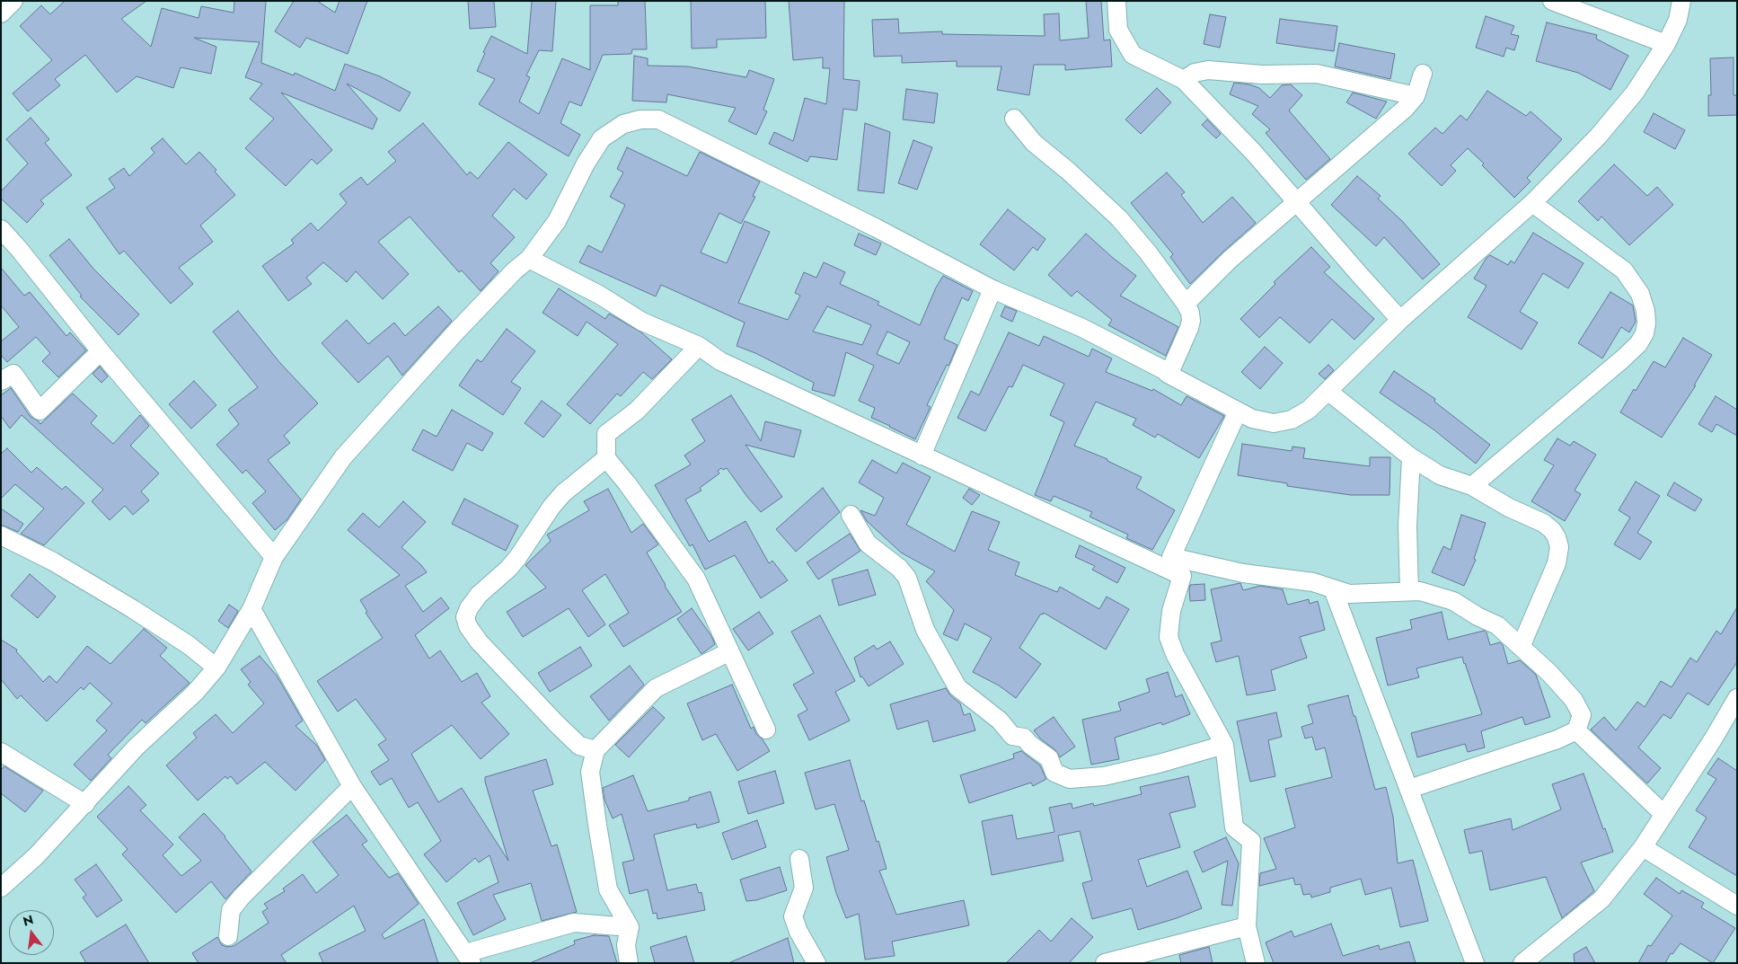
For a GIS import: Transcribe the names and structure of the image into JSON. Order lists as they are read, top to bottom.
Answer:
{
  "north": "top"
}
